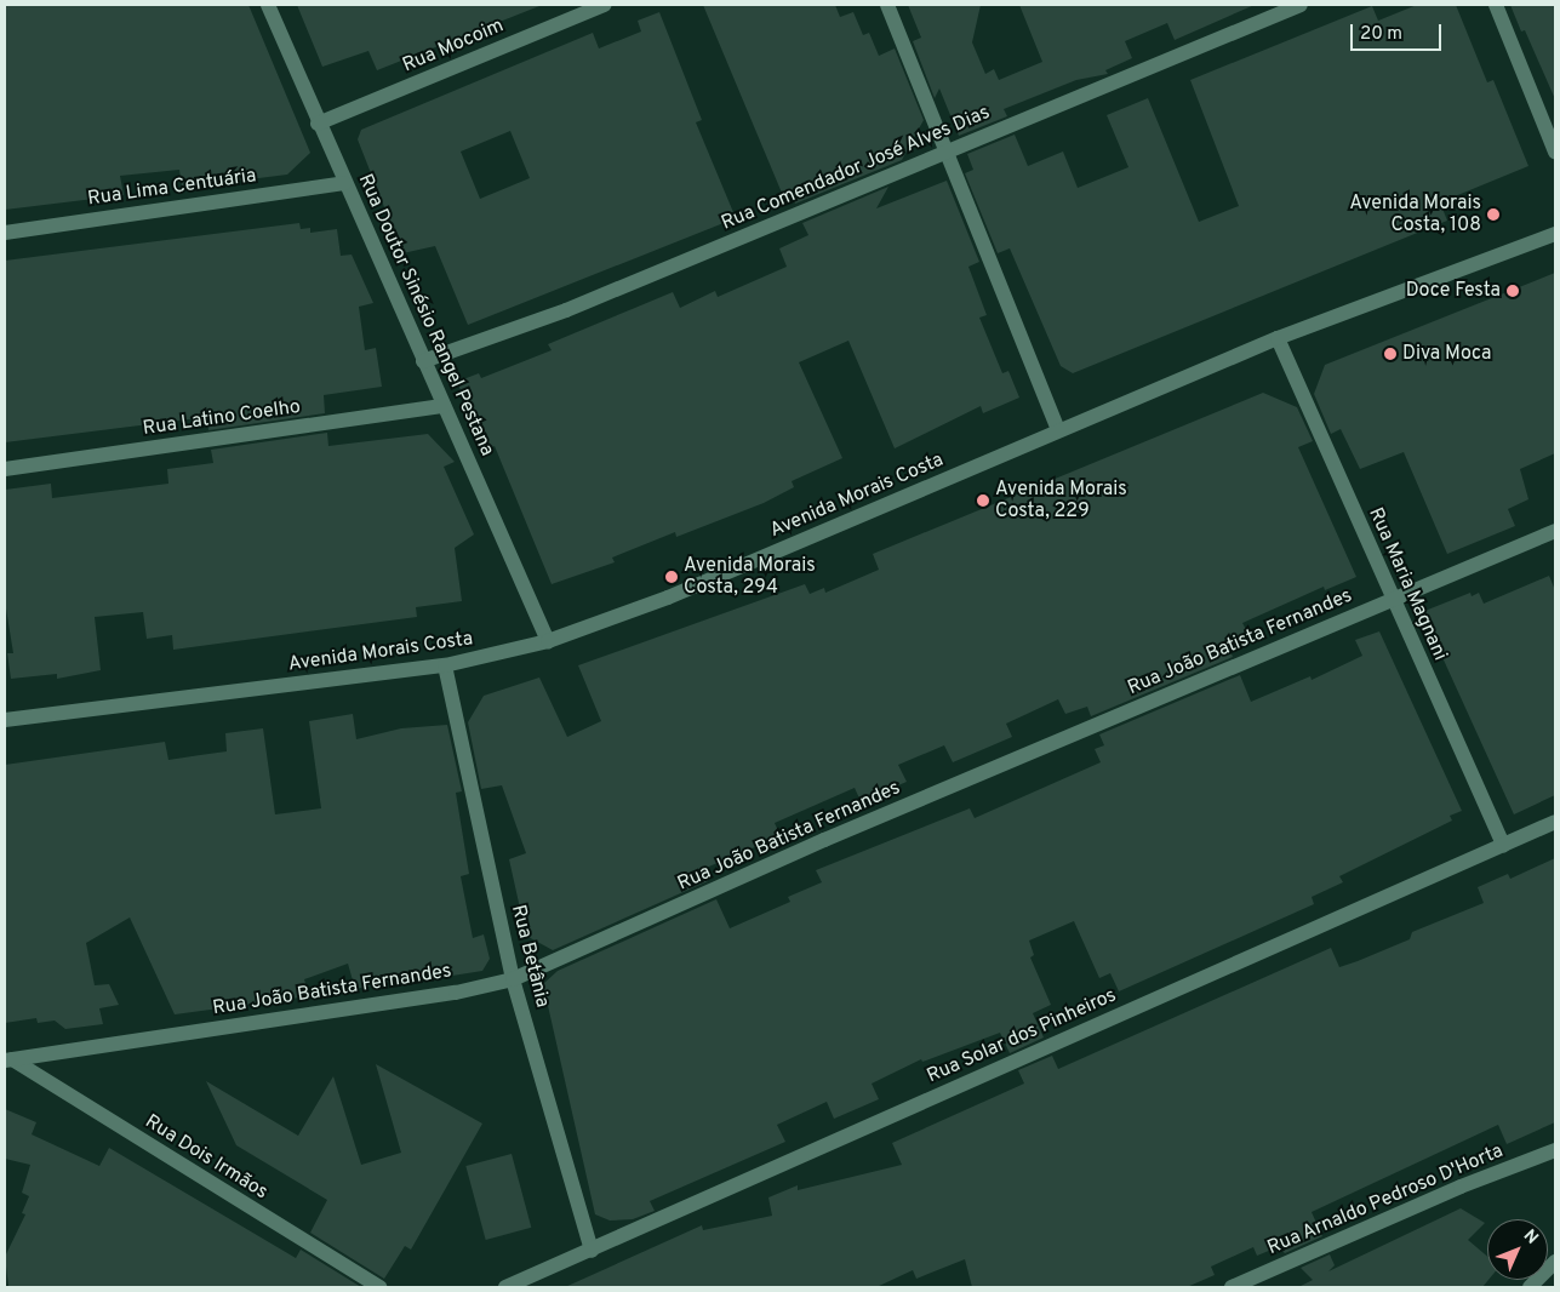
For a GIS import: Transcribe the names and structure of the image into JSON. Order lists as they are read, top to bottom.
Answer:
{
  "streets": {
    "street": [
      "Rua Mocoim",
      "Rua Comendador José Alves Dias",
      "Rua Lima Centuária",
      "Rua Doutor Sinésio Rangel Pestana",
      "Rua Latino Coelho",
      "Avenida Morais Costa",
      "Rua Maria Magnani",
      "Rua João Batista Fernandes",
      "Rua Betânia",
      "Rua Solar dos Pinheiros",
      "Rua Dois Irmãos",
      "Rua Arnaldo Pedroso D'Horta"
    ]
  },
  "crossings": [
    ["Rua Mocoim", "Rua Doutor Sinésio Rangel Pestana"],
    ["Rua Comendador José Alves Dias", "Rua Doutor Sinésio Rangel Pestana"],
    ["Rua Lima Centuária", "Rua Doutor Sinésio Rangel Pestana"],
    ["Rua Doutor Sinésio Rangel Pestana", "Rua Latino Coelho"],
    ["Rua Doutor Sinésio Rangel Pestana", "Avenida Morais Costa"],
    ["Avenida Morais Costa", "Rua Maria Magnani"],
    ["Avenida Morais Costa", "Rua Betânia"],
    ["Rua Maria Magnani", "Rua João Batista Fernandes"],
    ["Rua Maria Magnani", "Rua Solar dos Pinheiros"],
    ["Rua João Batista Fernandes", "Rua Betânia"],
    ["Rua João Batista Fernandes", "Rua Dois Irmãos"],
    ["Rua Betânia", "Rua Solar dos Pinheiros"]
  ],
  "places": [
    "Avenida Morais Costa, 108",
    "Doce Festa",
    "Diva Moca",
    "Avenida Morais Costa, 229",
    "Avenida Morais Costa, 294"
  ],
  "scale_bar": "20 m",
  "north": "top right"
}
